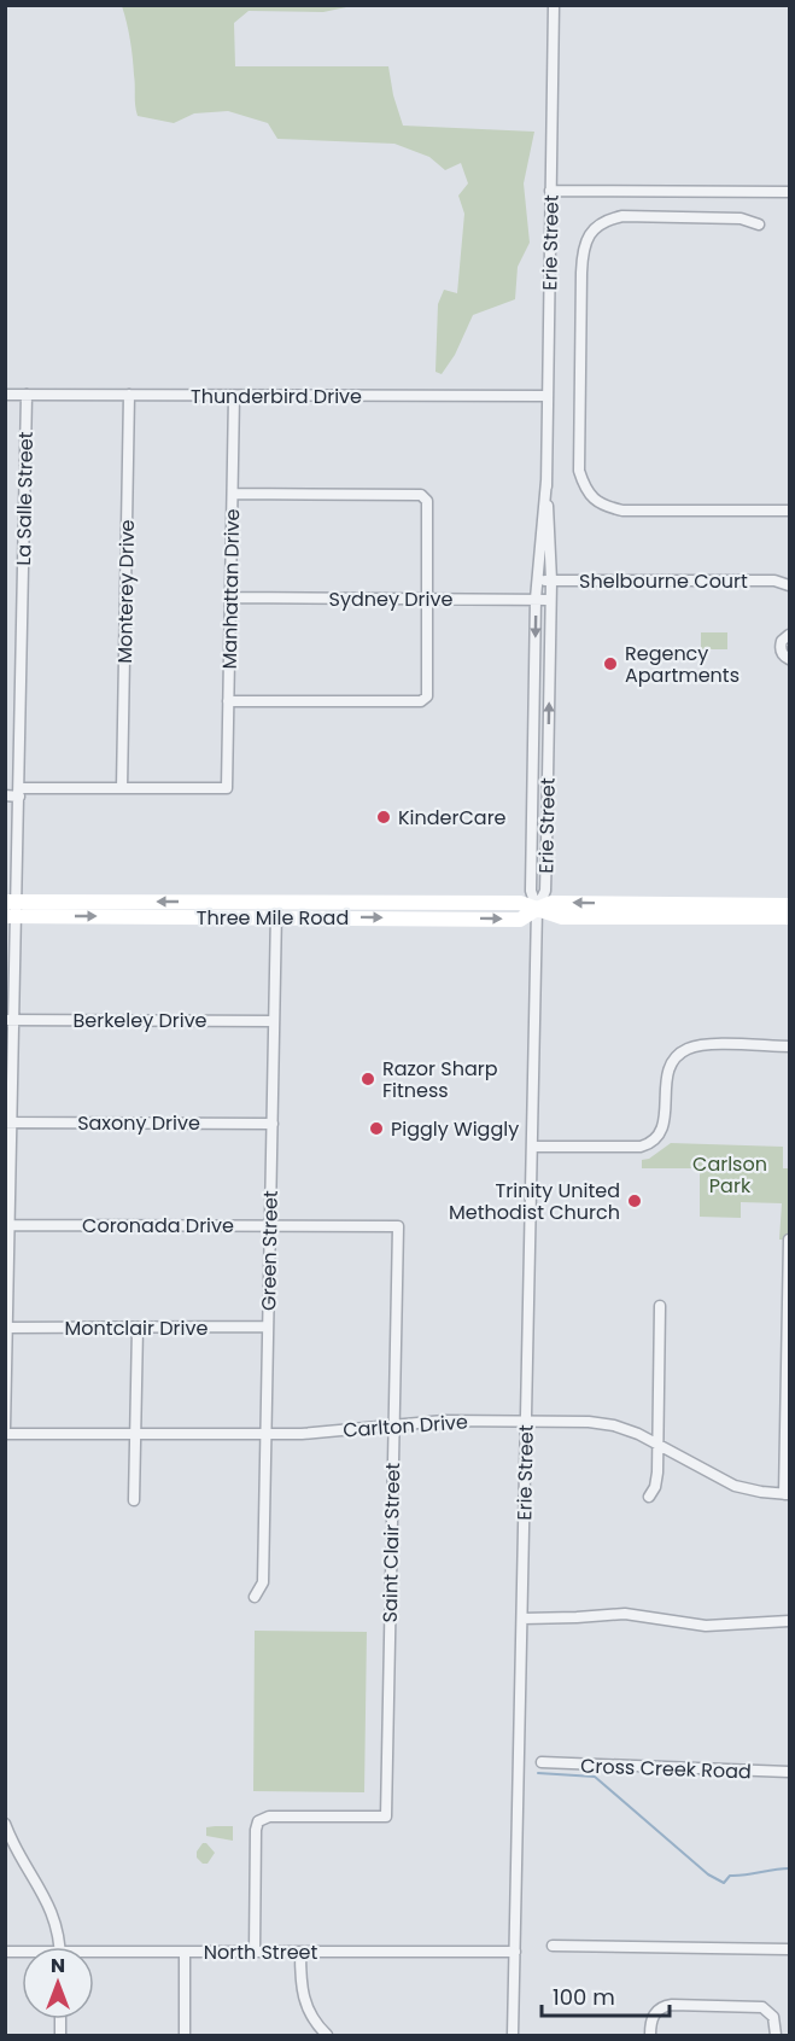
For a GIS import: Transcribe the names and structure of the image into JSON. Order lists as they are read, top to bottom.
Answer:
{
  "streets": {
    "street": [
      "Erie Street",
      "Thunderbird Drive",
      "La Salle Street",
      "Shelbourne Court",
      "Manhattan Drive",
      "Monterey Drive",
      "Sydney Drive",
      "Three Mile Road",
      "Berkeley Drive",
      "Saxony Drive",
      "Coronada Drive",
      "Green Street",
      "Montclair Drive",
      "Carlton Drive",
      "Saint Clair Street",
      "Cross Creek Road",
      "North Street"
    ]
  },
  "crossings": [
    ["Erie Street", "Thunderbird Drive"],
    ["Erie Street", "Shelbourne Court"],
    ["Erie Street", "Sydney Drive"],
    ["Erie Street", "Three Mile Road"],
    ["Erie Street", "Carlton Drive"],
    ["Erie Street", "North Street"],
    ["Thunderbird Drive", "La Salle Street"],
    ["Thunderbird Drive", "Manhattan Drive"],
    ["Thunderbird Drive", "Monterey Drive"],
    ["La Salle Street", "Three Mile Road"],
    ["La Salle Street", "Berkeley Drive"],
    ["La Salle Street", "Saxony Drive"],
    ["La Salle Street", "Coronada Drive"],
    ["La Salle Street", "Montclair Drive"],
    ["La Salle Street", "Carlton Drive"],
    ["Manhattan Drive", "Monterey Drive"],
    ["Manhattan Drive", "Sydney Drive"],
    ["Three Mile Road", "Green Street"],
    ["Berkeley Drive", "Green Street"],
    ["Saxony Drive", "Green Street"],
    ["Coronada Drive", "Green Street"],
    ["Coronada Drive", "Saint Clair Street"],
    ["Green Street", "Montclair Drive"],
    ["Green Street", "Carlton Drive"],
    ["Carlton Drive", "Saint Clair Street"],
    ["Saint Clair Street", "North Street"]
  ],
  "parks": ["Carlson Park"],
  "places": [
    "Regency Apartments",
    "KinderCare",
    "Razor Sharp Fitness",
    "Piggly Wiggly",
    "Trinity United Methodist Church"
  ],
  "scale_bar": "100 m",
  "north": "top"
}
